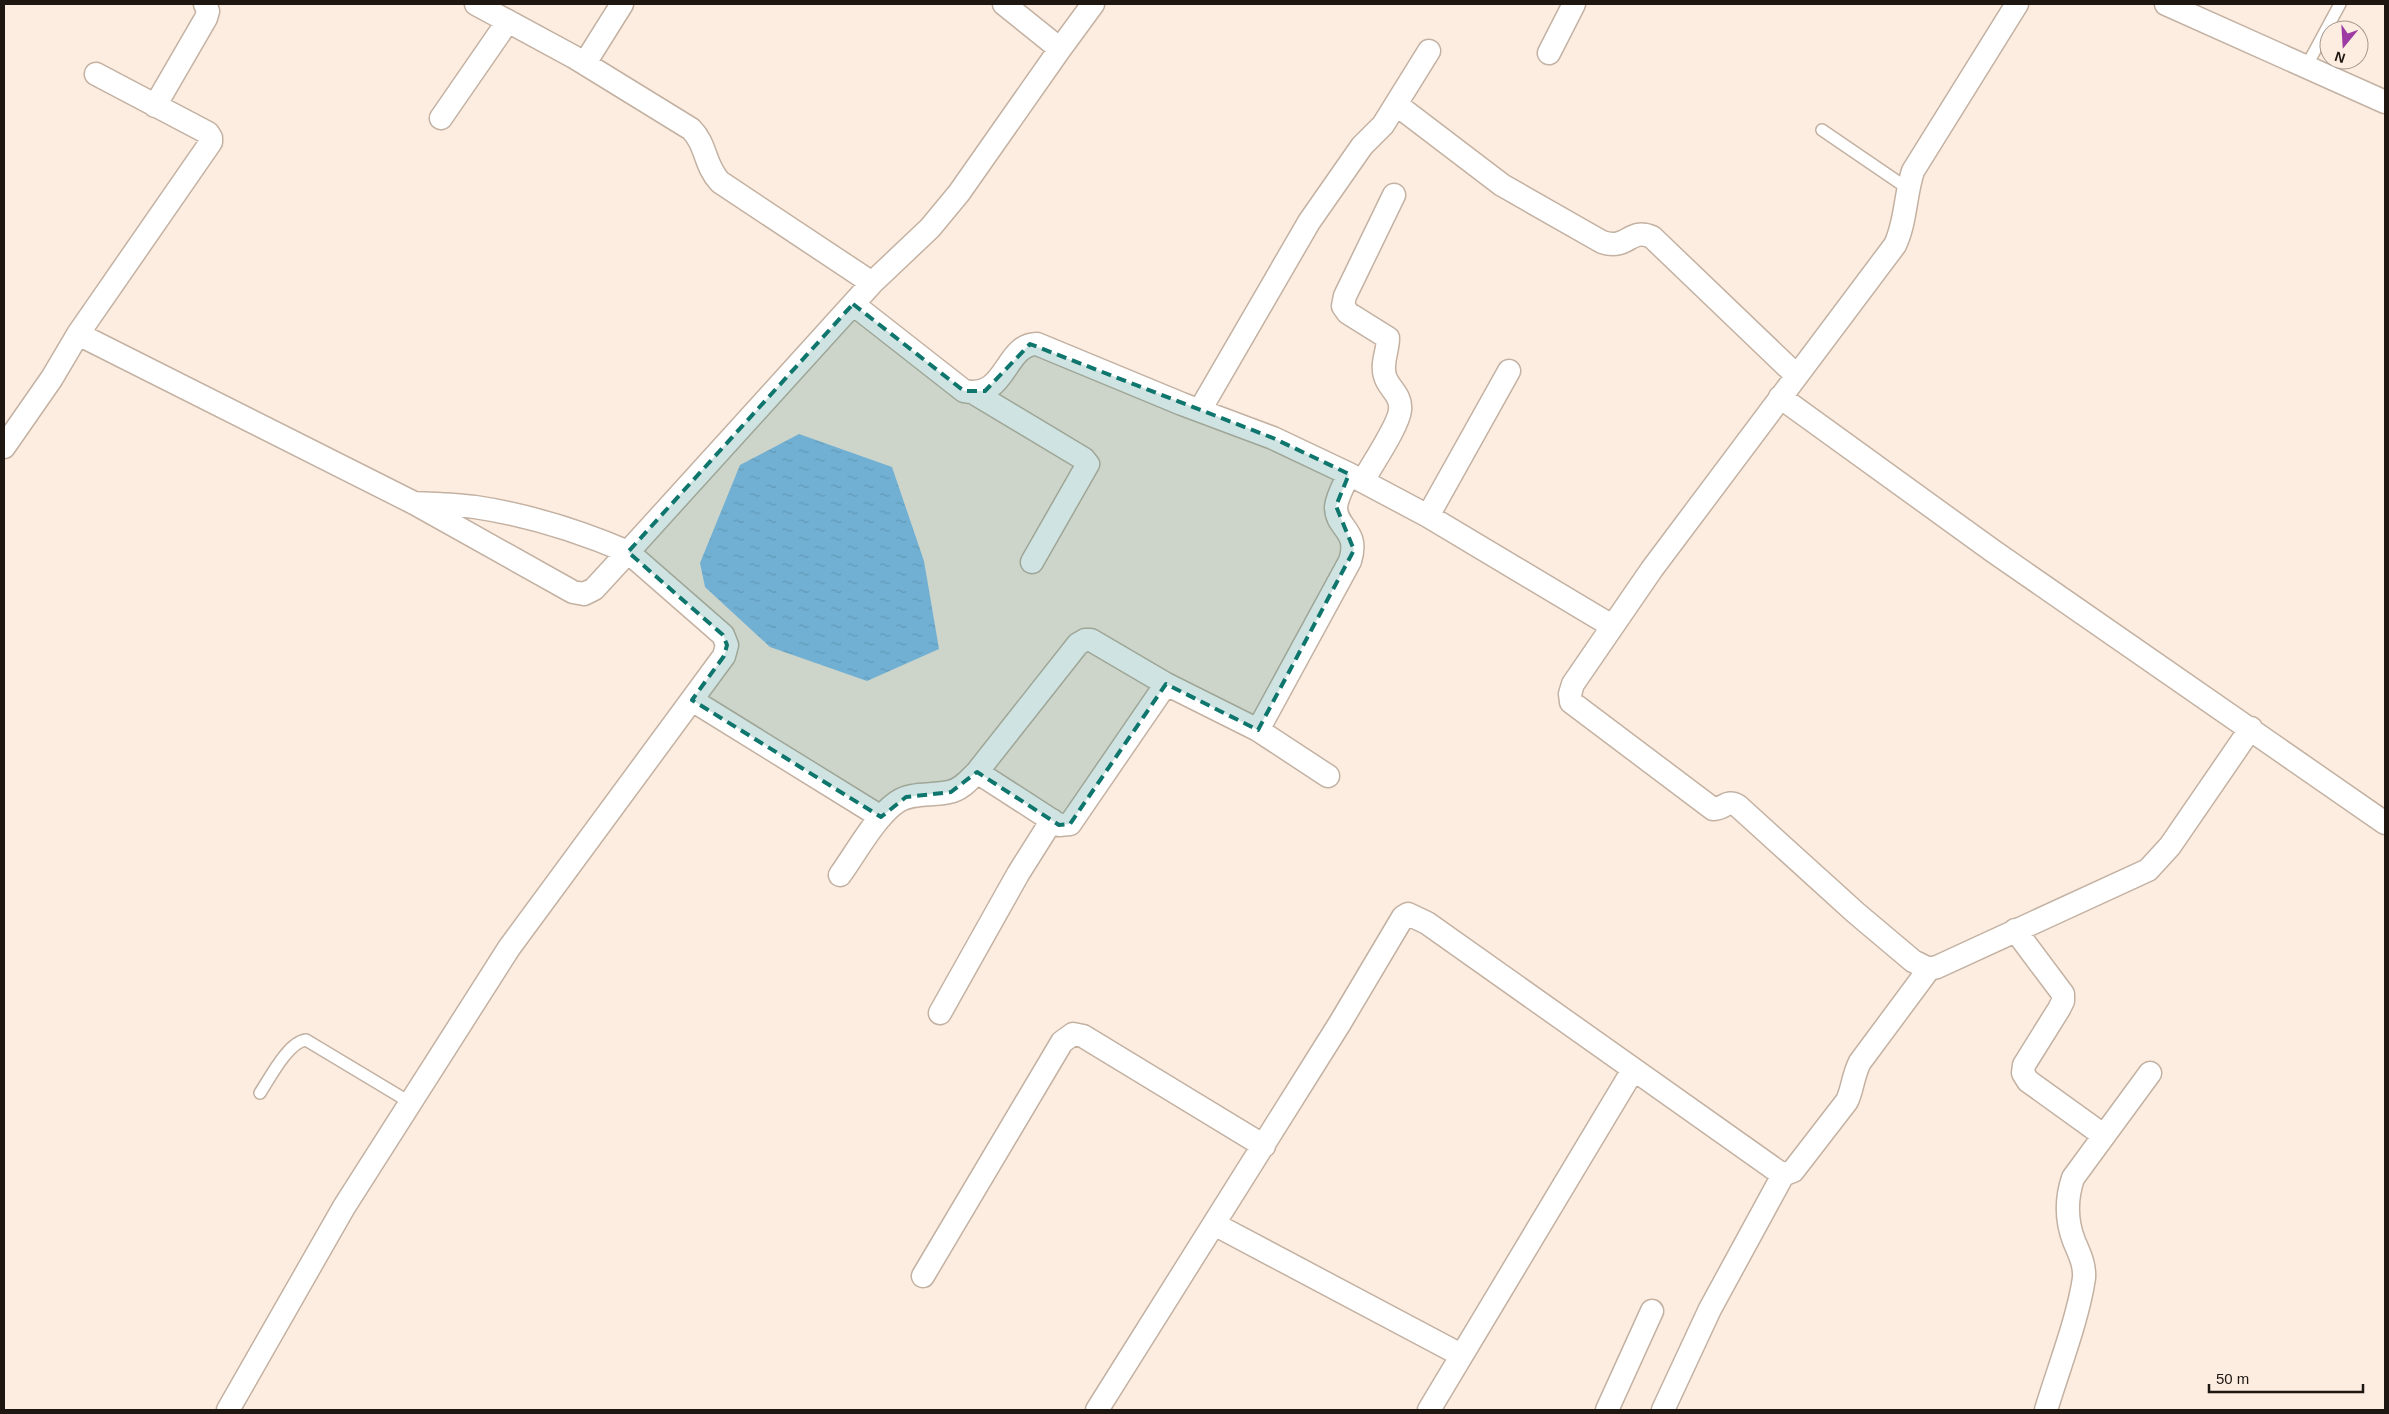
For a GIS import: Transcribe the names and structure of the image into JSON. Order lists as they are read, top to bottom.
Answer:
{
  "scale_bar": "50 m",
  "north": "bottom"
}
